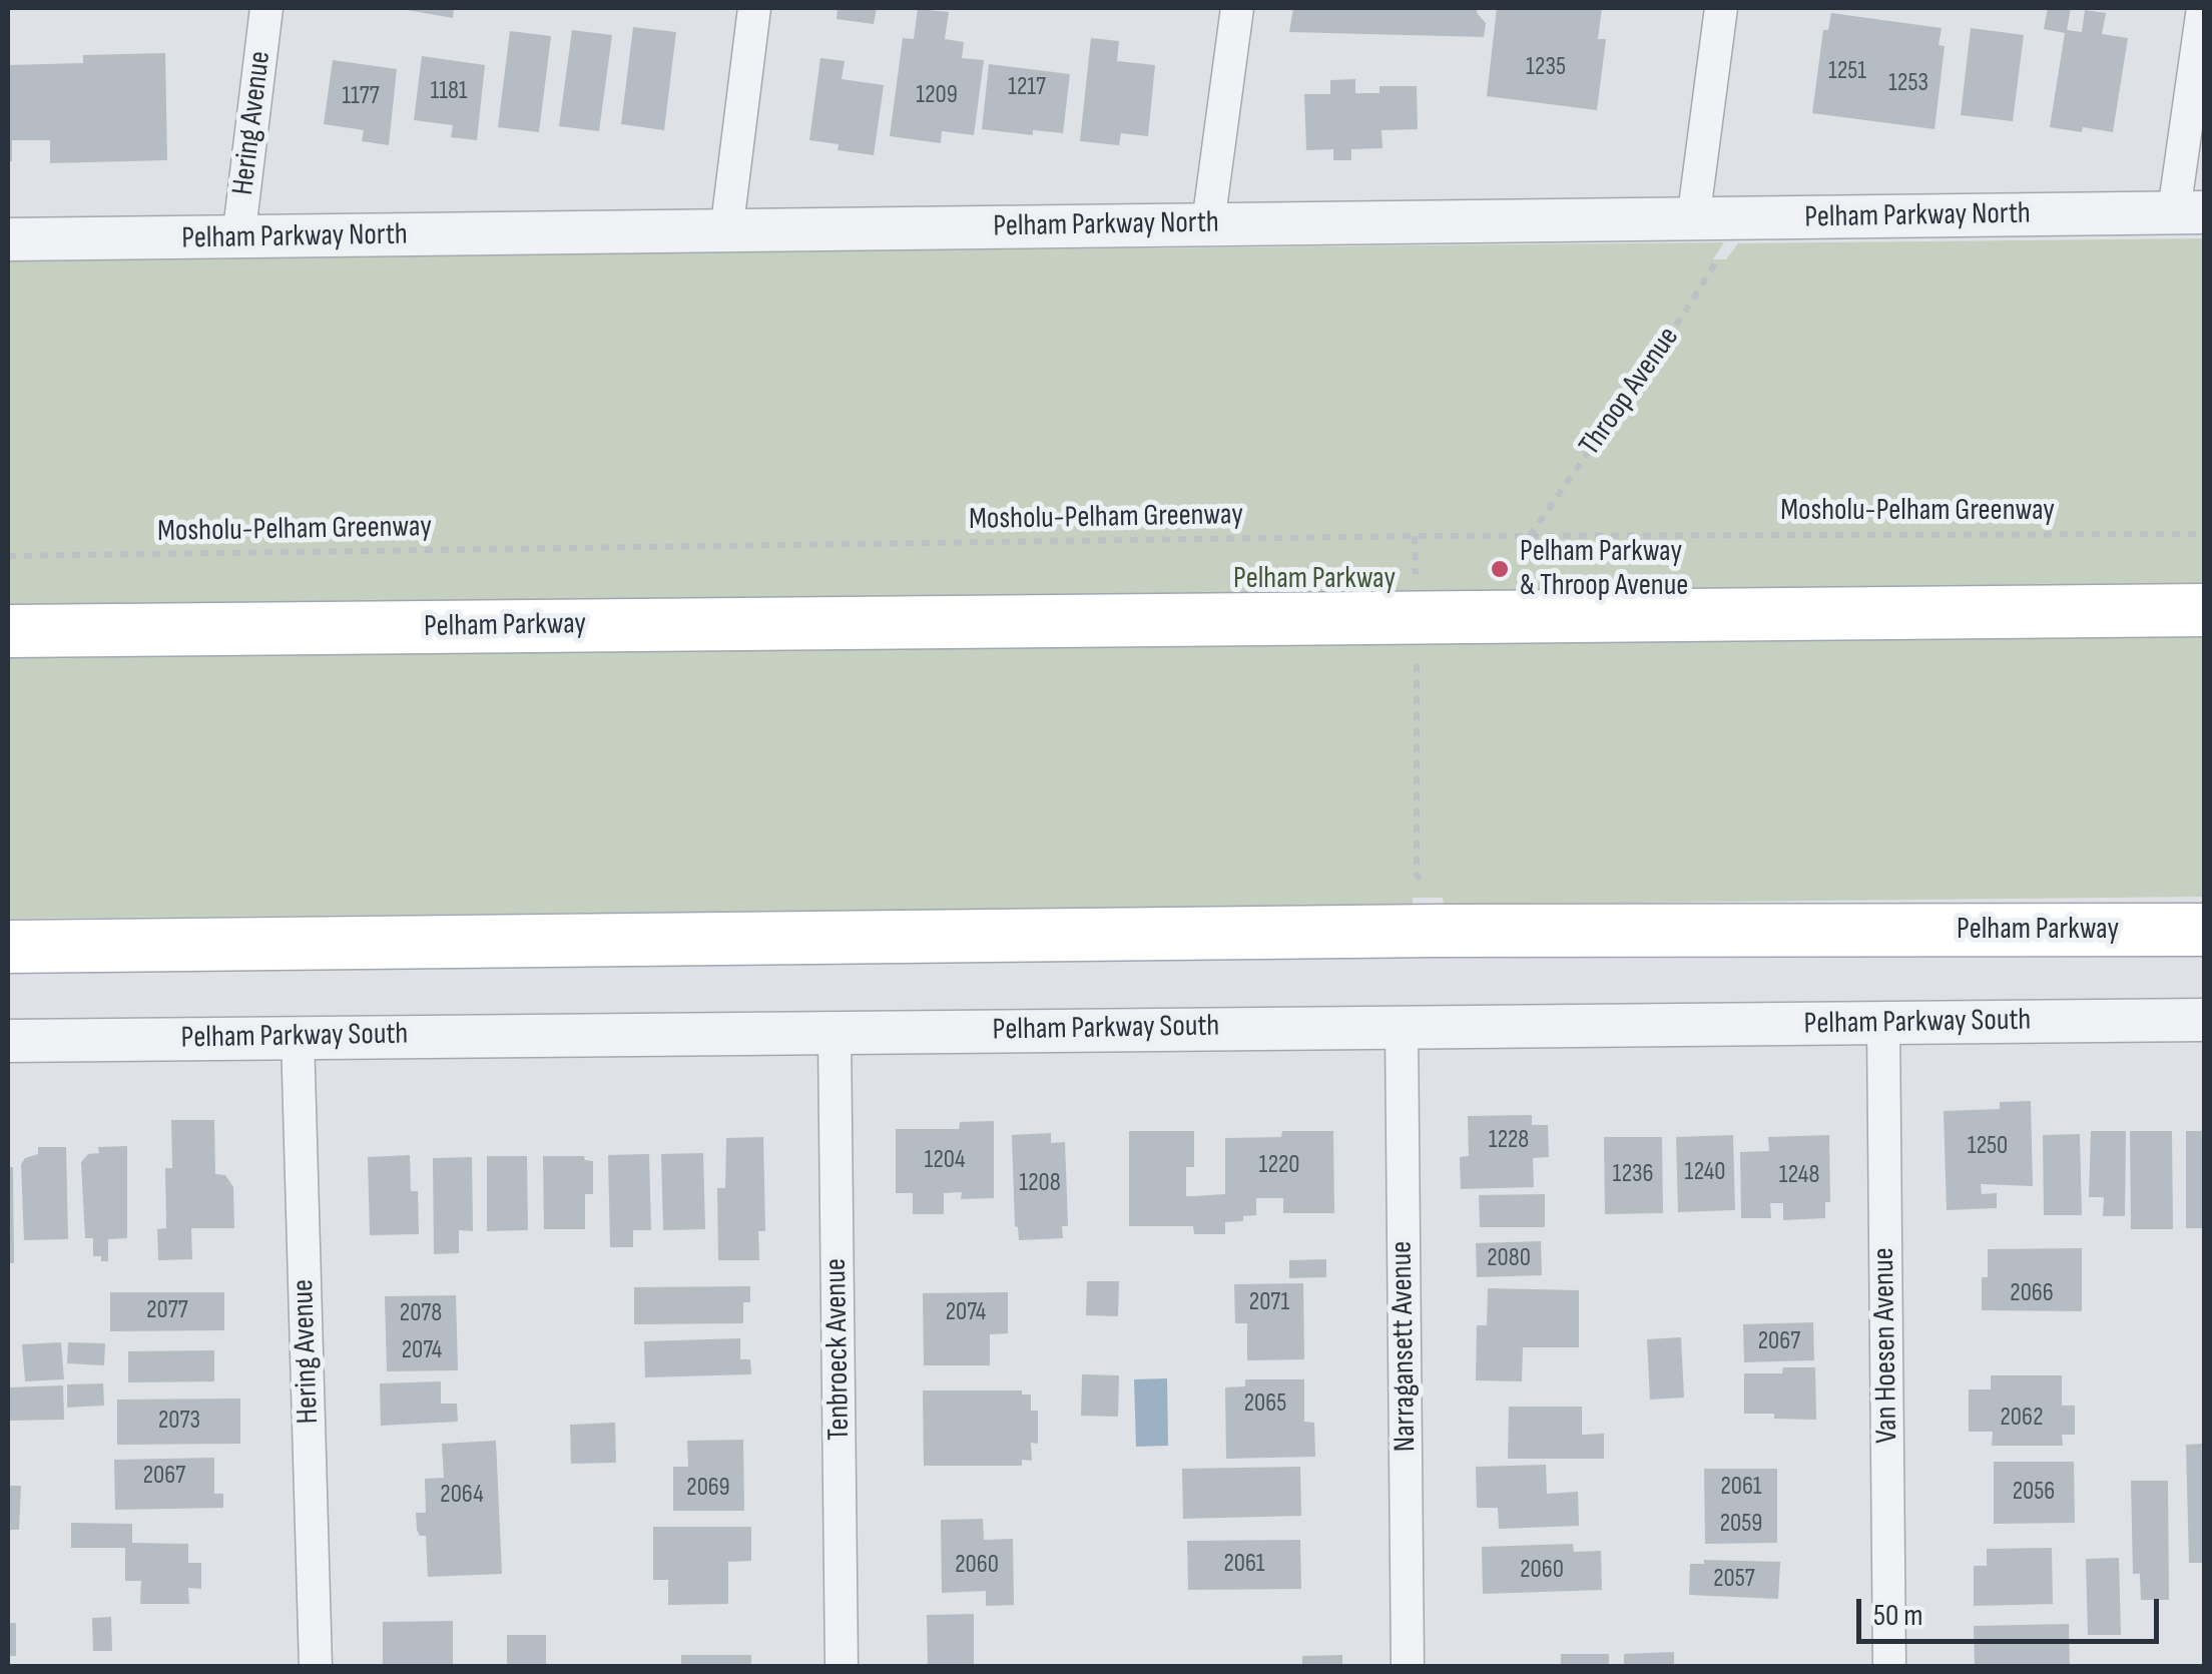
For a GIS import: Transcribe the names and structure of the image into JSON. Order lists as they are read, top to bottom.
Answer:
{
  "streets": {
    "main road": ["Pelham Parkway"],
    "street": [
      "Hering Avenue",
      "Pelham Parkway North",
      "Pelham Parkway South",
      "Van Hoesen Avenue",
      "Narragansett Avenue",
      "Tenbroeck Avenue"
    ],
    "path": ["Throop Avenue", "Mosholu-Pelham Greenway"]
  },
  "crossings": [
    ["Hering Avenue", "Pelham Parkway North"],
    ["Hering Avenue", "Pelham Parkway South"],
    ["Pelham Parkway North", "Throop Avenue"],
    ["Throop Avenue", "Mosholu-Pelham Greenway"],
    ["Pelham Parkway South", "Van Hoesen Avenue"],
    ["Pelham Parkway South", "Narragansett Avenue"],
    ["Pelham Parkway South", "Tenbroeck Avenue"]
  ],
  "parks": ["Pelham Parkway"],
  "places": ["Pelham Parkway & Throop Avenue"],
  "house_numbers": [
    "1235",
    "1251",
    "1253",
    "1217",
    "1181",
    "1209",
    "1177",
    "1228",
    "1250",
    "1204",
    "1220",
    "1240",
    "1236",
    "1248",
    "1208",
    "2080",
    "2066",
    "2071",
    "2077",
    "2074",
    "2078",
    "2067",
    "2074",
    "2065",
    "2062",
    "2073",
    "2067",
    "2061",
    "2069",
    "2056",
    "2064",
    "2059",
    "2061",
    "2060",
    "2060",
    "2057"
  ],
  "scale_bar": "50 m"
}
